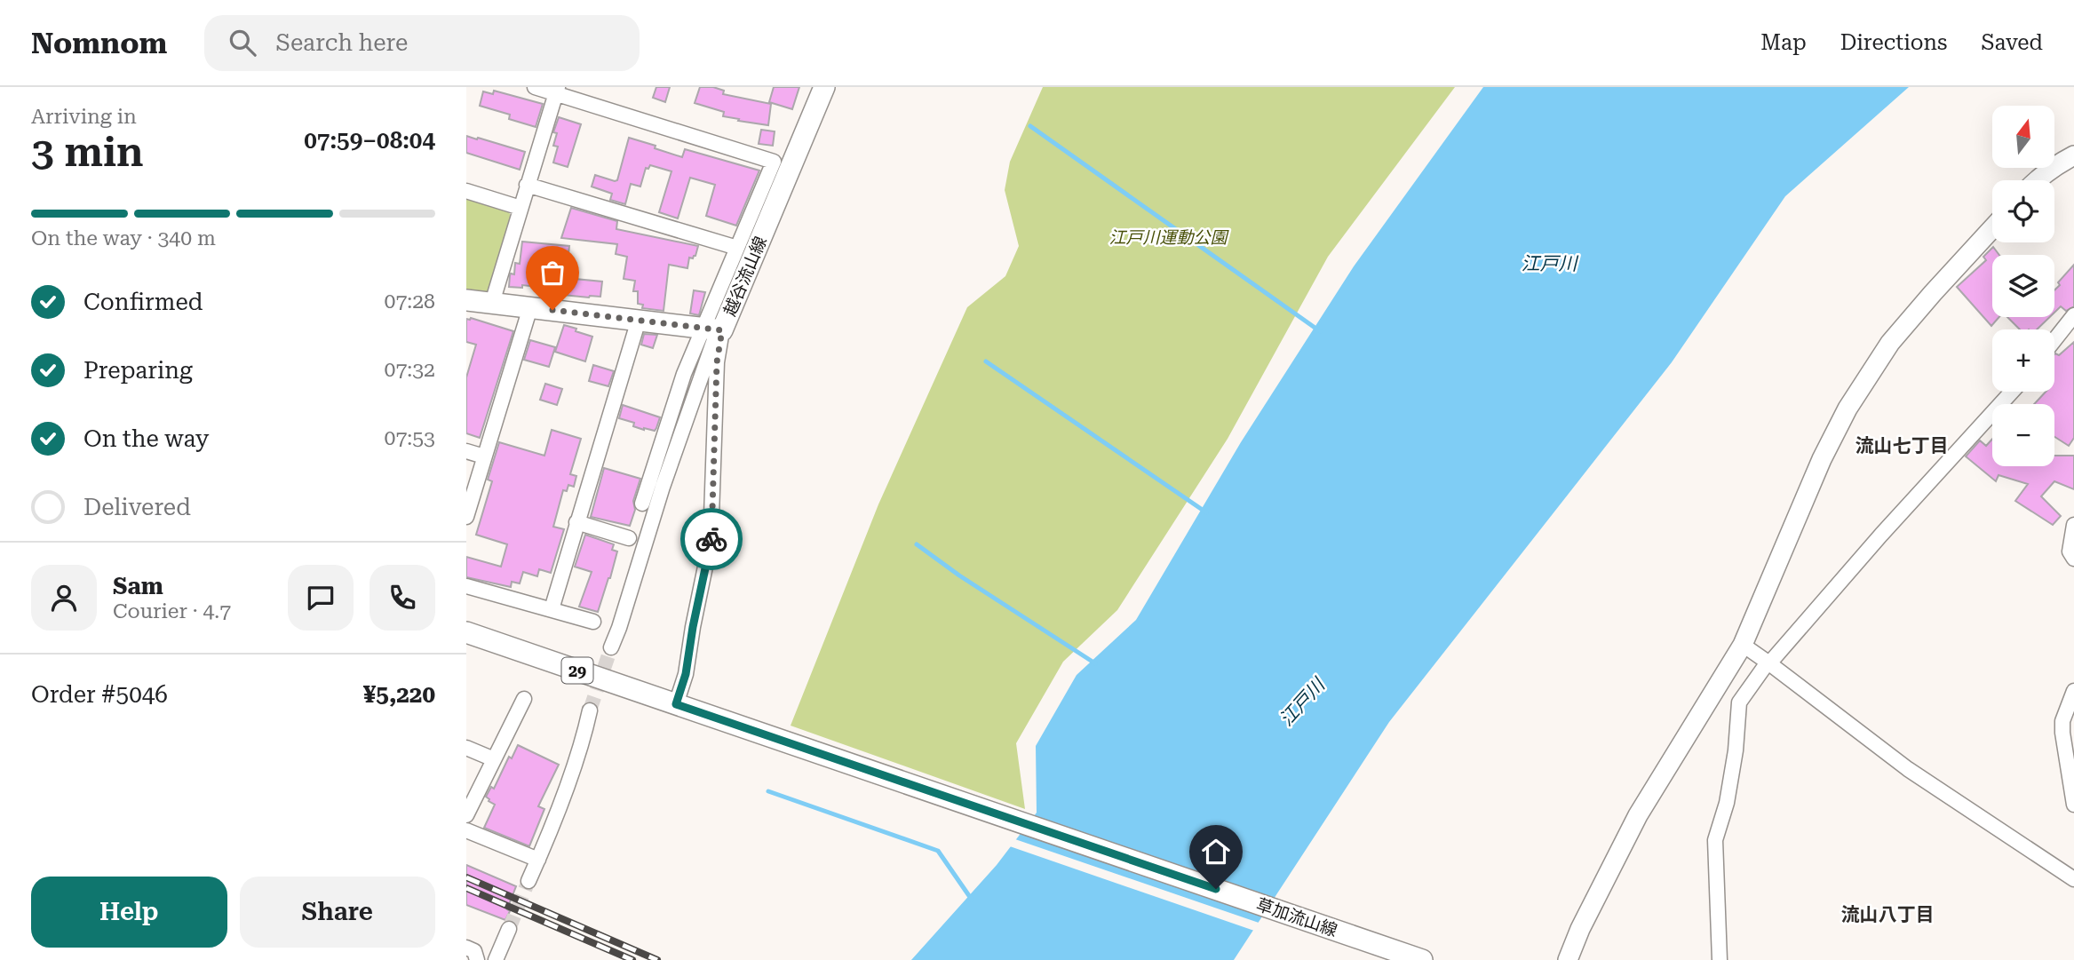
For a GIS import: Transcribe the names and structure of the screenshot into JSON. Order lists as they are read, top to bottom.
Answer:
{
  "streets": {
    "main road": ["越谷流山線", "29", "草加流山線"]
  },
  "districts": ["流山七丁目", "流山八丁目"],
  "water": ["江戸川"],
  "parks": ["江戸川運動公園"],
  "north": "top",
  "page": {
    "header": "Nomnom",
    "search": "Search here",
    "nav": ["Map", "Directions", "Saved"],
    "heading": ["3 min", "Arriving in", "07:59–08:04"],
    "panel": [
      "Sam",
      "Courier · 4.7",
      "Order #5046",
      "¥5,220"
    ],
    "map_buttons": ["+", "−"],
    "bar": "On the way · 340 m",
    "list": [
      ["Confirmed", "07:28"],
      ["Preparing", "07:32"],
      ["On the way", "07:53"],
      "Delivered"
    ],
    "buttons": ["Help", "Share"]
  }
}
